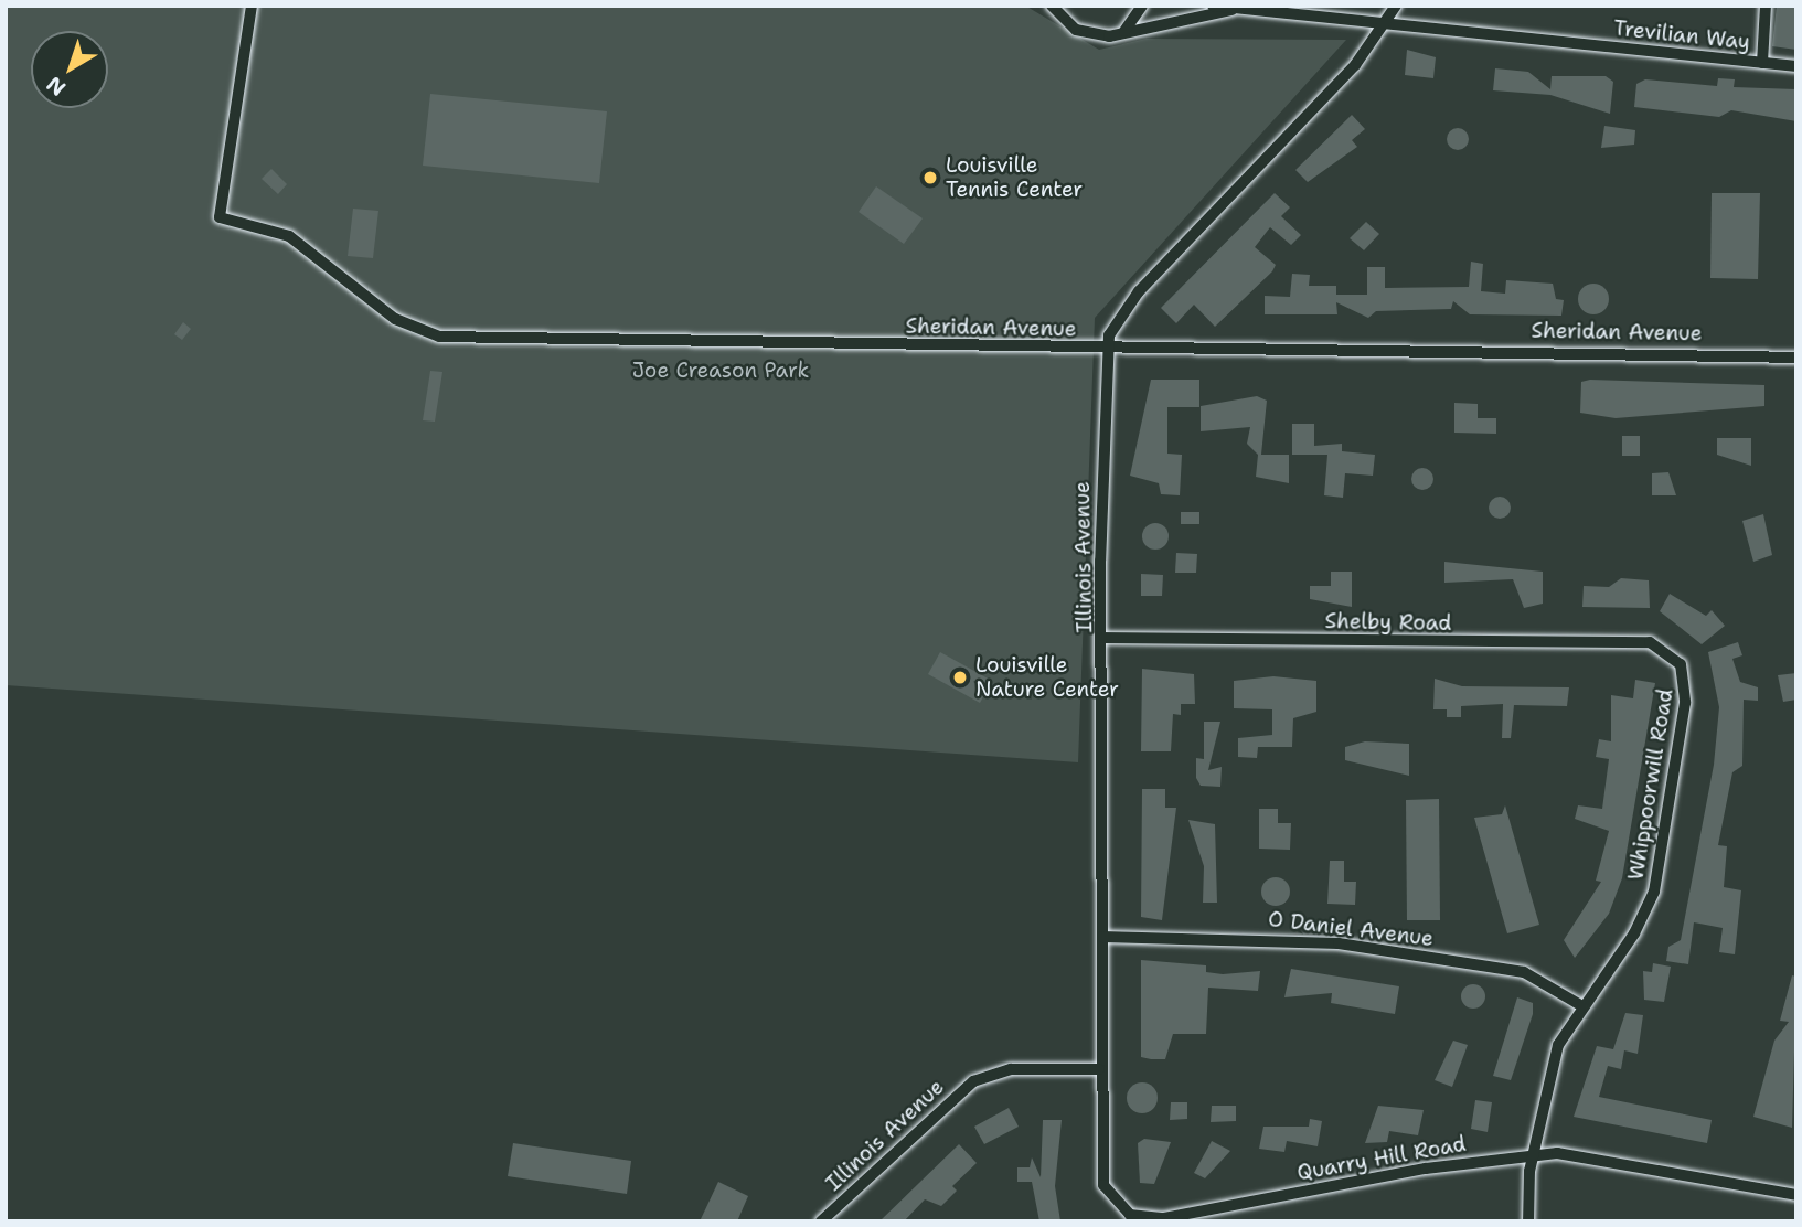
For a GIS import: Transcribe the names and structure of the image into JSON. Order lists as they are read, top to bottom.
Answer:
{
  "streets": {
    "street": [
      "Trevilian Way",
      "Sheridan Avenue",
      "Illinois Avenue",
      "Shelby Road",
      "Whippoorwill Road",
      "O Daniel Avenue",
      "Quarry Hill Road"
    ]
  },
  "crossings": [
    ["Trevilian Way", "Illinois Avenue"],
    ["Sheridan Avenue", "Illinois Avenue"],
    ["Illinois Avenue", "Shelby Road"],
    ["Illinois Avenue", "O Daniel Avenue"],
    ["Illinois Avenue", "Quarry Hill Road"],
    ["Shelby Road", "Whippoorwill Road"],
    ["Whippoorwill Road", "O Daniel Avenue"],
    ["Whippoorwill Road", "Quarry Hill Road"]
  ],
  "parks": ["Joe Creason Park"],
  "places": ["Louisville Tennis Center", "Louisville Nature Center"],
  "north": "bottom left"
}
